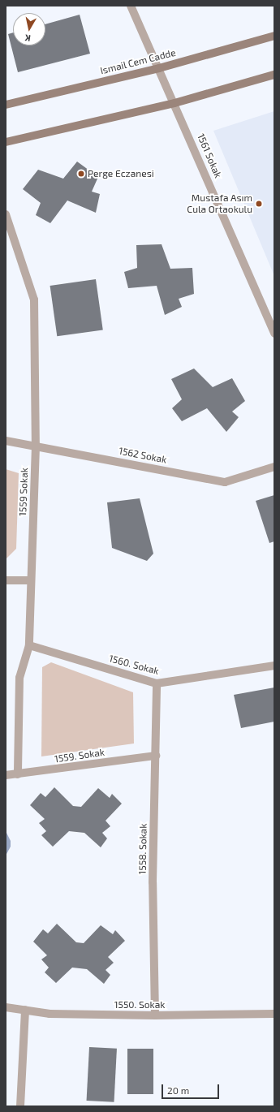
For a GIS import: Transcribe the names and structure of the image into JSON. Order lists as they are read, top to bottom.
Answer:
{
  "streets": {
    "main road": ["Ismail Cem Cadde"],
    "street": [
      "1561 Sokak",
      "1562 Sokak",
      "1559 Sokak",
      "1560. Sokak",
      "1559. Sokak",
      "1558. Sokak",
      "1550. Sokak"
    ]
  },
  "crossings": [
    ["Ismail Cem Cadde", "1561 Sokak"],
    ["1562 Sokak", "1559 Sokak"],
    ["1559 Sokak", "1560. Sokak"],
    ["1559 Sokak", "1559. Sokak"],
    ["1560. Sokak", "1558. Sokak"],
    ["1559. Sokak", "1558. Sokak"],
    ["1558. Sokak", "1550. Sokak"]
  ],
  "places": ["Perge Eczanesi", "Mustafa Asım Cula Ortaokulu"],
  "scale_bar": "20 m",
  "north": "bottom"
}
